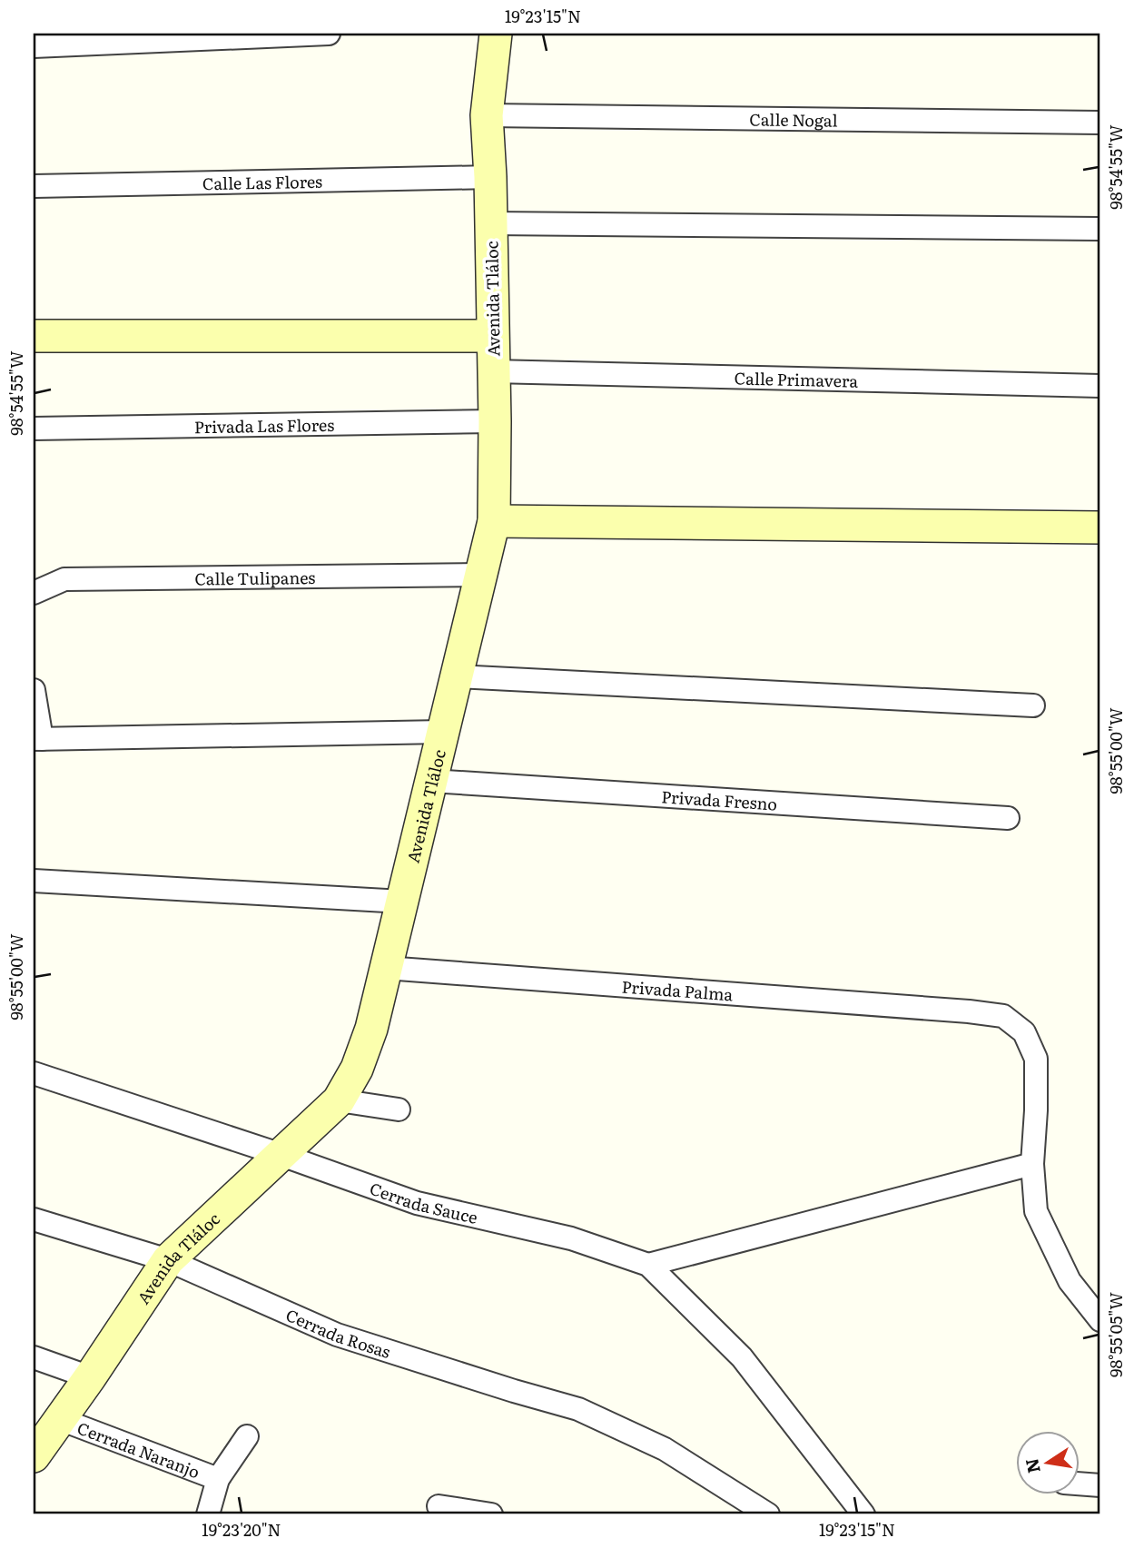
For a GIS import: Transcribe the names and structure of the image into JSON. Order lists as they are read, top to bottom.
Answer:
{
  "streets": {
    "main road": ["Avenida Tláloc"],
    "street": [
      "Calle Nogal",
      "Calle Las Flores",
      "Calle Primavera",
      "Privada Las Flores",
      "Calle Tulipanes",
      "Privada Fresno",
      "Privada Palma",
      "Cerrada Sauce",
      "Cerrada Rosas",
      "Cerrada Naranjo"
    ]
  },
  "crossings": [
    ["Calle Nogal", "Avenida Tláloc"],
    ["Calle Las Flores", "Avenida Tláloc"],
    ["Avenida Tláloc", "Calle Primavera"],
    ["Avenida Tláloc", "Privada Las Flores"],
    ["Avenida Tláloc", "Calle Tulipanes"],
    ["Avenida Tláloc", "Privada Fresno"],
    ["Avenida Tláloc", "Privada Palma"],
    ["Avenida Tláloc", "Cerrada Sauce"],
    ["Avenida Tláloc", "Cerrada Rosas"],
    ["Avenida Tláloc", "Cerrada Naranjo"]
  ],
  "north": "left",
  "coordinates": [
    "19°23'15\"N",
    "98°54'55\"W",
    "98°55'00\"W",
    "98°55'05\"W",
    "19°23'20\"N"
  ]
}
